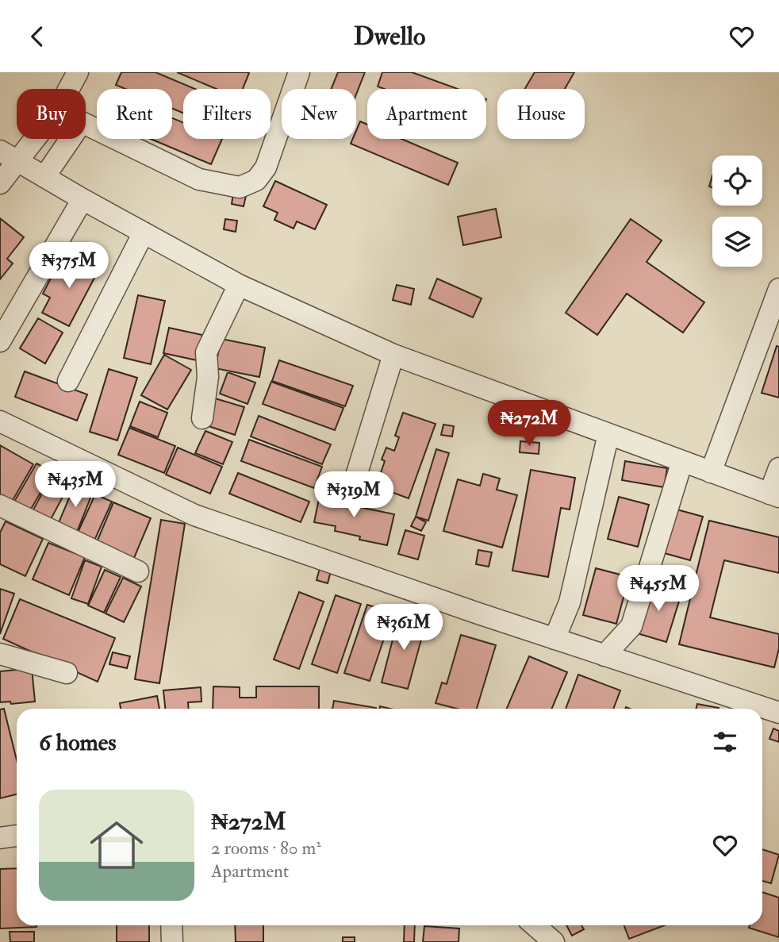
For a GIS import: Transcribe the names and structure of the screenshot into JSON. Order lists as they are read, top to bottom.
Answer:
{
  "page": {
    "header": "Dwello",
    "chip": [
      "Buy",
      "Rent",
      "Filters",
      "New",
      "Apartment",
      "House"
    ],
    "price": [
      "₦375M",
      "₦272M",
      "₦435M",
      "₦319M",
      "₦455M",
      "₦361M"
    ],
    "heading": "6 homes",
    "list": [
      {
        "name": "₦272M",
        "note": "2 rooms · 80 m² · Apartment"
      }
    ]
  }
}
